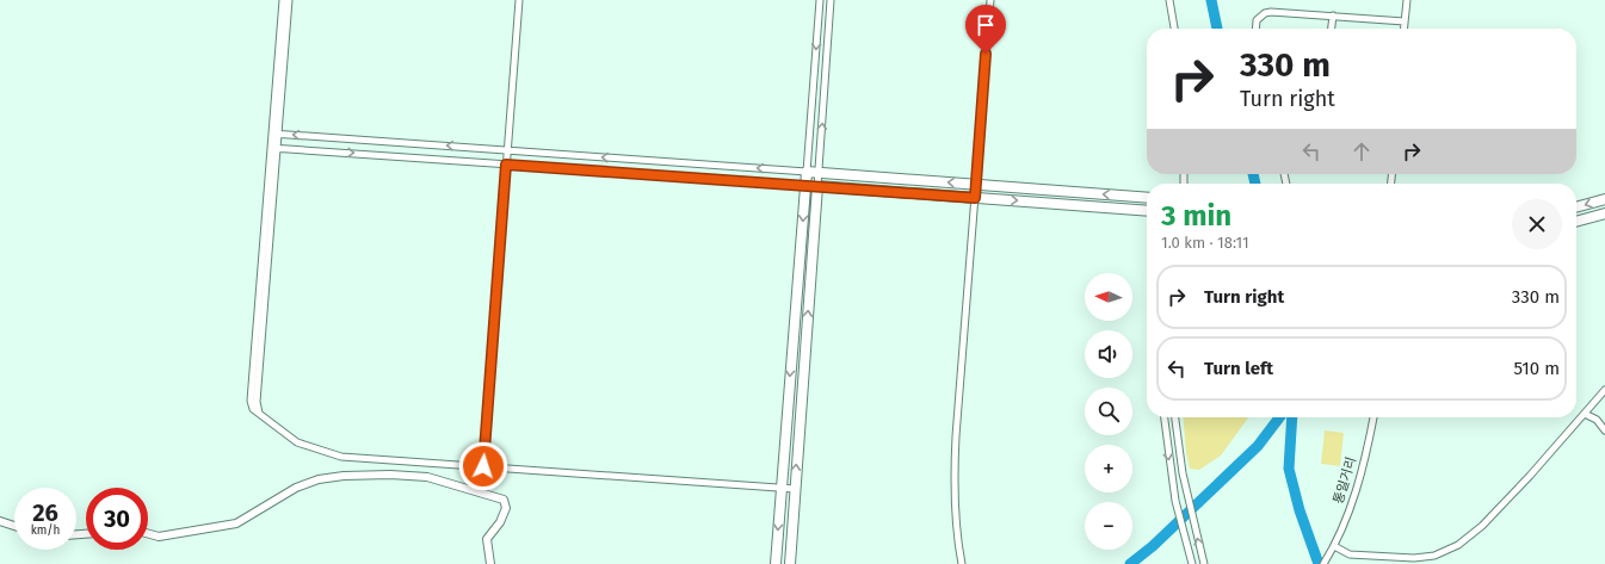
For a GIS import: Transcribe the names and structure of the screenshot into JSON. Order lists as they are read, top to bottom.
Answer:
{
  "streets": {
    "street": ["통일거리"]
  },
  "north": "left",
  "page": {
    "turn": ["330 m", "Turn right"],
    "heading": ["3 min", "1.0 km · 18:11"],
    "list": [
      {
        "name": "Turn right",
        "value": "330 m"
      },
      {
        "name": "Turn left",
        "value": "510 m"
      }
    ],
    "map_buttons": ["+", "−"],
    "speed": "26 km/h",
    "limit": "30"
  }
}
